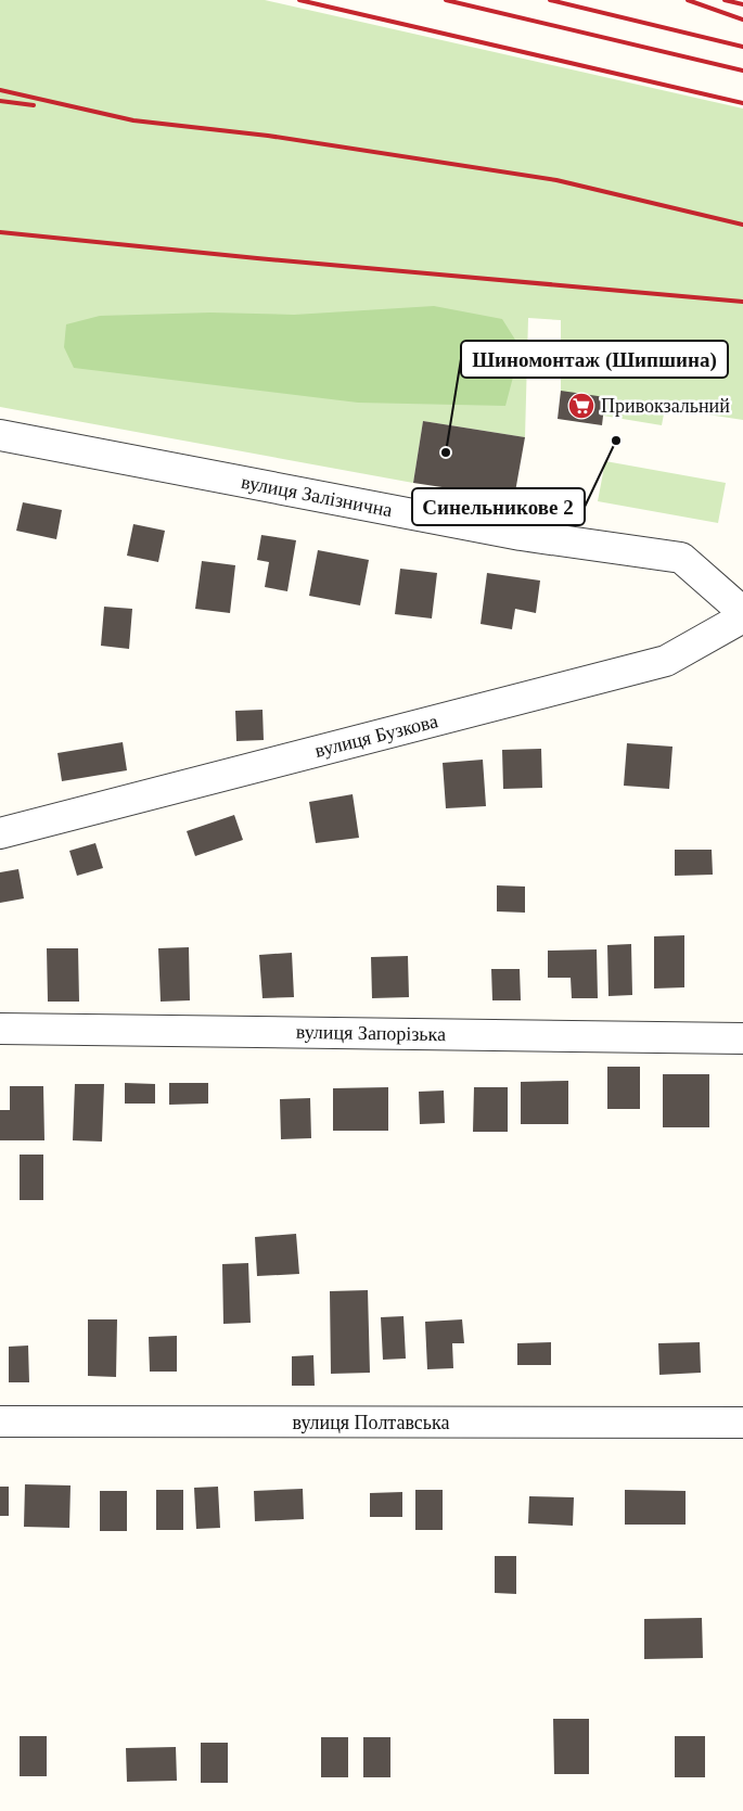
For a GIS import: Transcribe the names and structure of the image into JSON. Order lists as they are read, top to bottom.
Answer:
{
  "streets": {
    "street": [
      "вулиця Залізнична",
      "вулиця Бузкова",
      "вулиця Запорізька",
      "вулиця Полтавська"
    ]
  },
  "places": {
    "supermarket": ["Привокзальний"],
    "other": ["Синельникове 2", "Шиномонтаж (Шипшина)"]
  }
}
